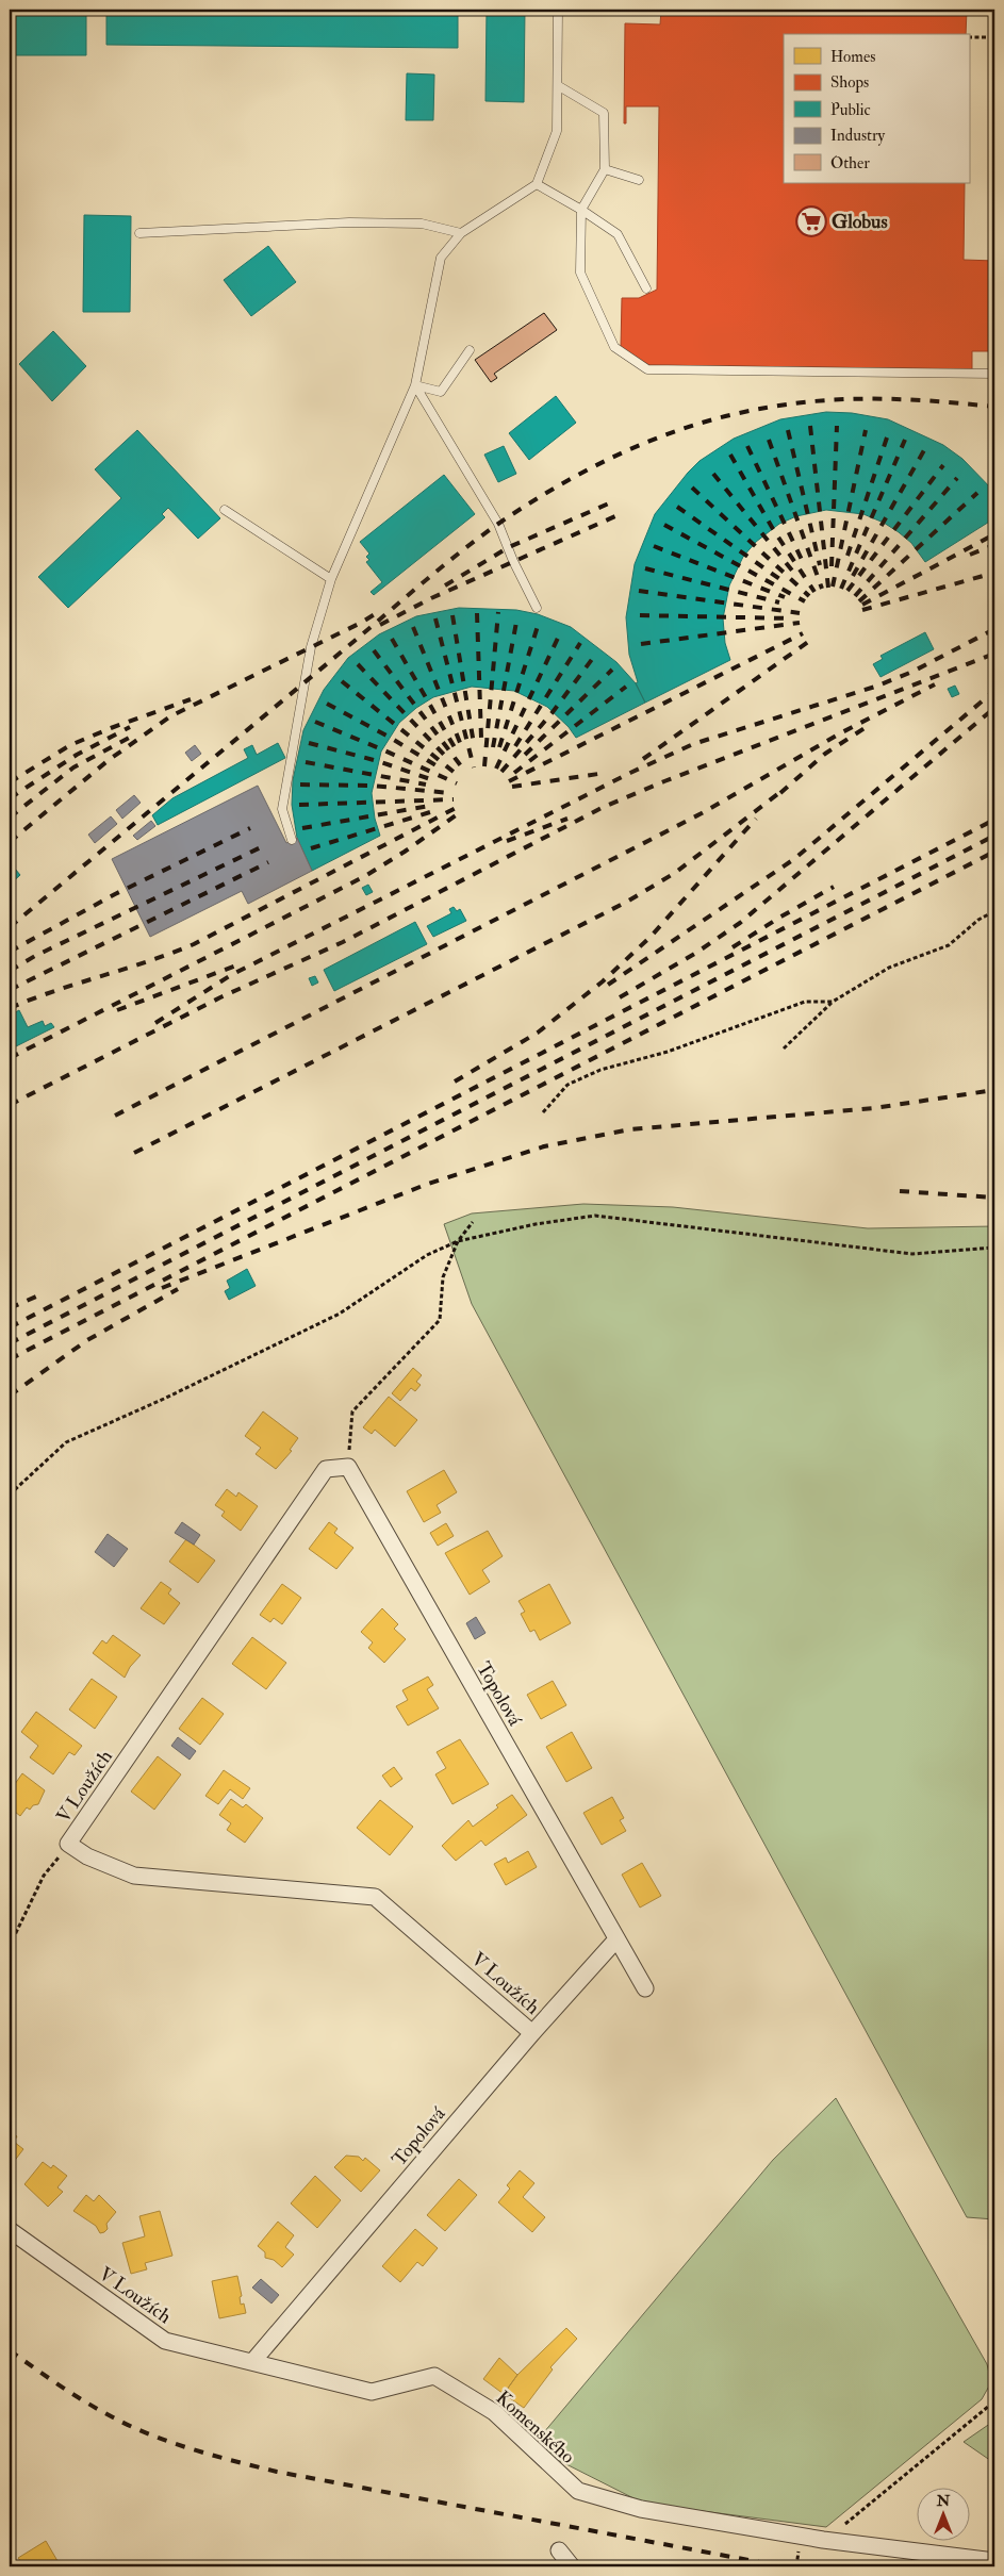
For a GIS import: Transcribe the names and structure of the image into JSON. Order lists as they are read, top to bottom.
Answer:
{
  "streets": {
    "street": ["Topolová", "V Loužích", "Komenského"]
  },
  "crossings": [
    ["Topolová", "V Loužích"],
    ["Topolová", "Komenského"],
    ["V Loužích", "Komenského"]
  ],
  "places": {
    "supermarket": ["Globus"]
  },
  "legend": [
    "Homes",
    "Shops",
    "Public",
    "Industry",
    "Other"
  ],
  "north": "top"
}
